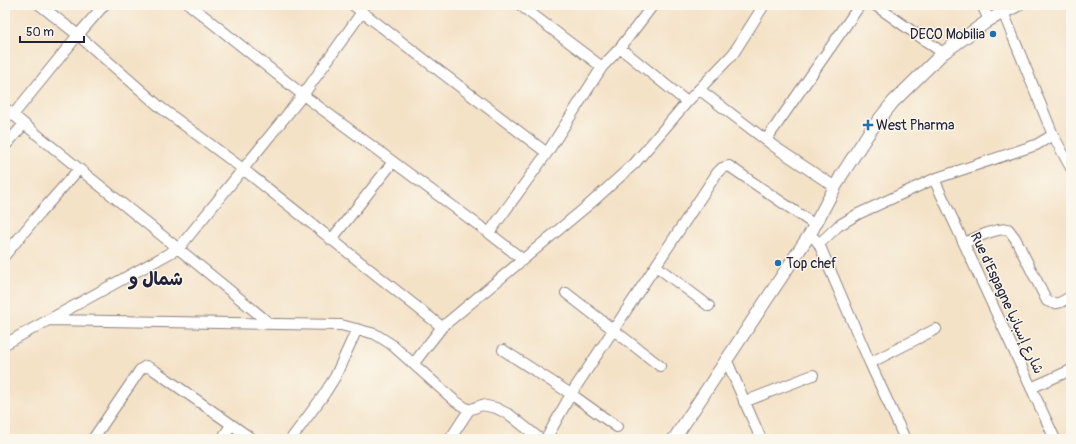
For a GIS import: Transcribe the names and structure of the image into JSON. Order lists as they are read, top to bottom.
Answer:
{
  "streets": {
    "street": ["Rue d'Espagne شارع إسبانيا"]
  },
  "districts": ["شمال و"],
  "places": {
    "other": ["DECO Mobilia", "Top chef"],
    "health": ["West Pharma"]
  },
  "scale_bar": "50 m"
}
